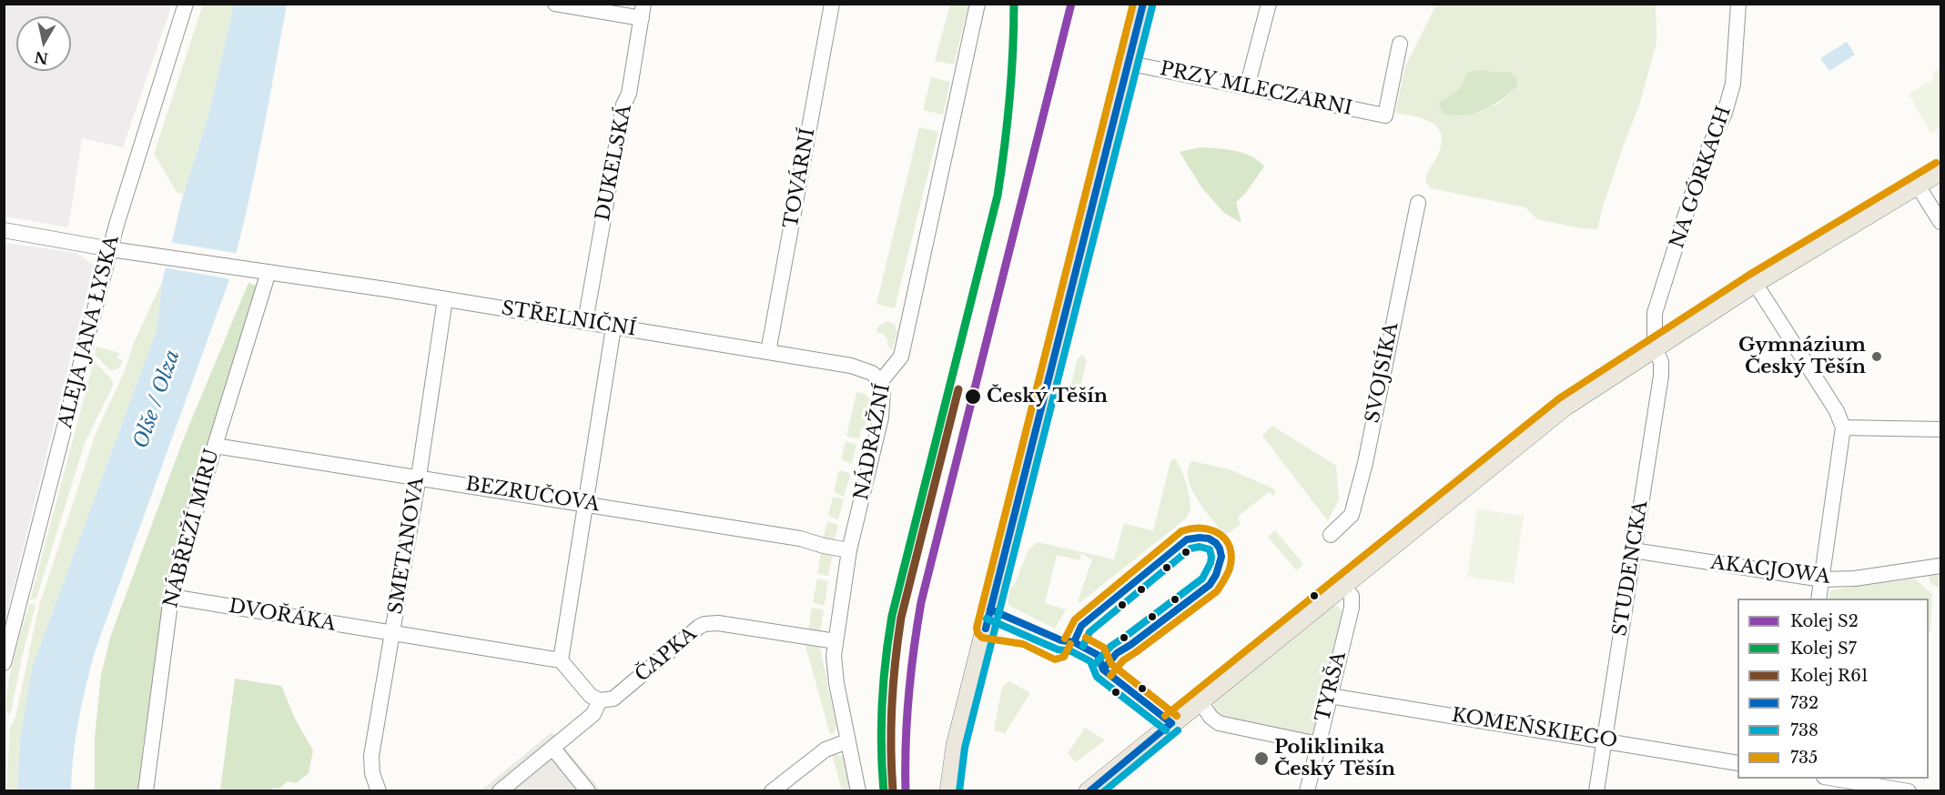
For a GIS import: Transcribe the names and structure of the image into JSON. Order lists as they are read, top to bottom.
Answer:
{
  "streets": {
    "street": [
      "PRZY MLECZARNI",
      "DUKELSKÁ",
      "NA GÓRKACH",
      "TOVÁRNÍ",
      "STŘELNIČNÍ",
      "ALEJA JANA ŁYSKA",
      "SVOJSÍKA",
      "NÁDRAŽNÍ",
      "BEZRUČOVA",
      "NÁBŘEŽÍ MÍRU",
      "SMETANOVA",
      "STUDENCKA",
      "AKACJOWA",
      "DVOŘÁKA",
      "ČAPKA",
      "TYRŠA",
      "KOMEŃSKIEGO"
    ]
  },
  "crossings": [
    ["DUKELSKÁ", "STŘELNIČNÍ"],
    ["NA GÓRKACH", "STUDENCKA"],
    ["TOVÁRNÍ", "STŘELNIČNÍ"],
    ["STŘELNIČNÍ", "ALEJA JANA ŁYSKA"],
    ["STŘELNIČNÍ", "NÁDRAŽNÍ"],
    ["STŘELNIČNÍ", "NÁBŘEŽÍ MÍRU"],
    ["STŘELNIČNÍ", "SMETANOVA"],
    ["NÁDRAŽNÍ", "BEZRUČOVA"],
    ["NÁDRAŽNÍ", "ČAPKA"],
    ["BEZRUČOVA", "NÁBŘEŽÍ MÍRU"],
    ["BEZRUČOVA", "SMETANOVA"],
    ["NÁBŘEŽÍ MÍRU", "DVOŘÁKA"],
    ["SMETANOVA", "DVOŘÁKA"],
    ["STUDENCKA", "AKACJOWA"],
    ["STUDENCKA", "KOMEŃSKIEGO"],
    ["TYRŠA", "KOMEŃSKIEGO"]
  ],
  "water": ["Olše / Olza"],
  "places": ["Gymnázium Český Těšín", "Český Těšín", "Poliklinika Český Těšín"],
  "lines": [
    "rail line S2",
    "rail line S7",
    "transit line 732",
    "transit line 735",
    "transit line 738",
    "rail line R61"
  ],
  "legend": [
    "Kolej S2",
    "Kolej S7",
    "Kolej R61",
    "732",
    "738",
    "735"
  ],
  "north": "bottom"
}
